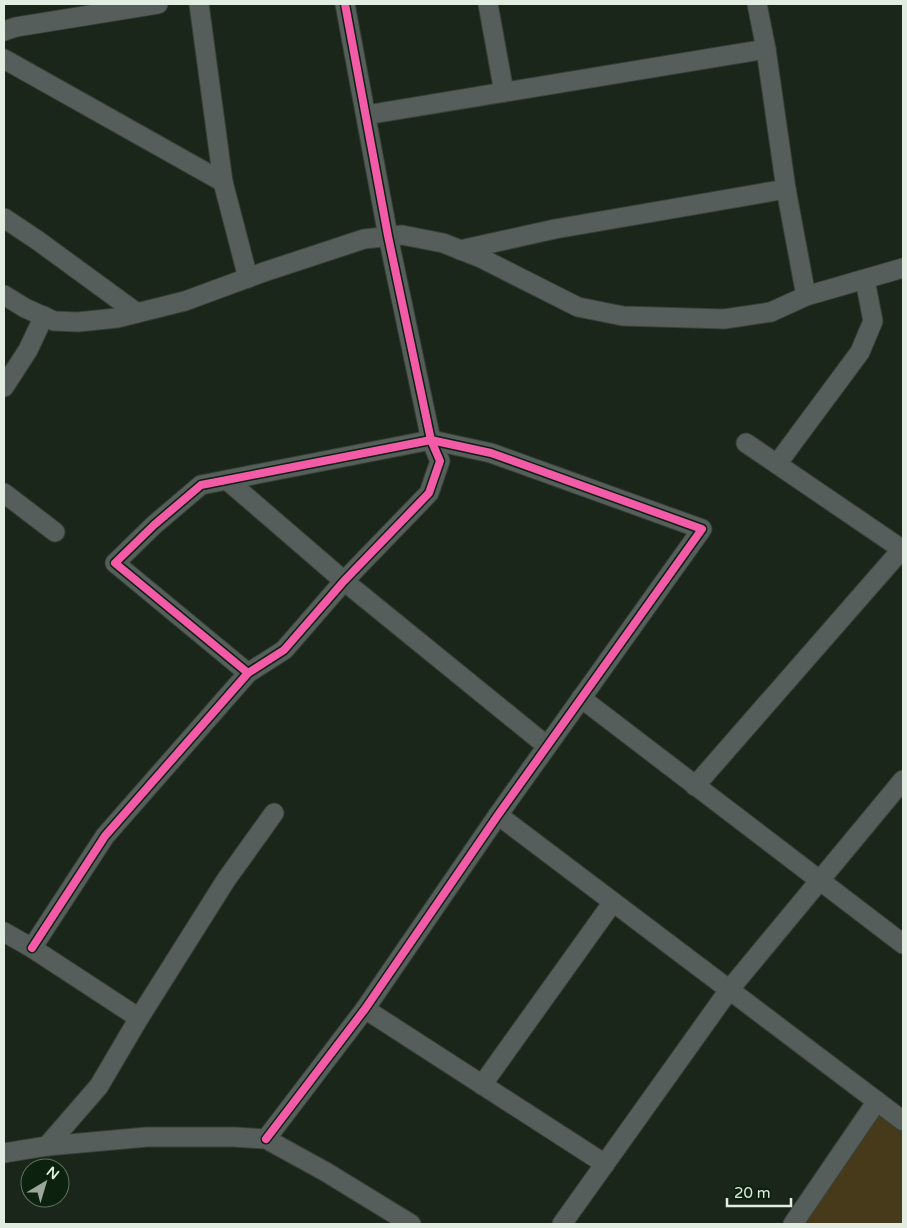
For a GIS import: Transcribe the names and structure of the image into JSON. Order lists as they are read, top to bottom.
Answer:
{
  "scale_bar": "20 m",
  "north": "top right"
}
